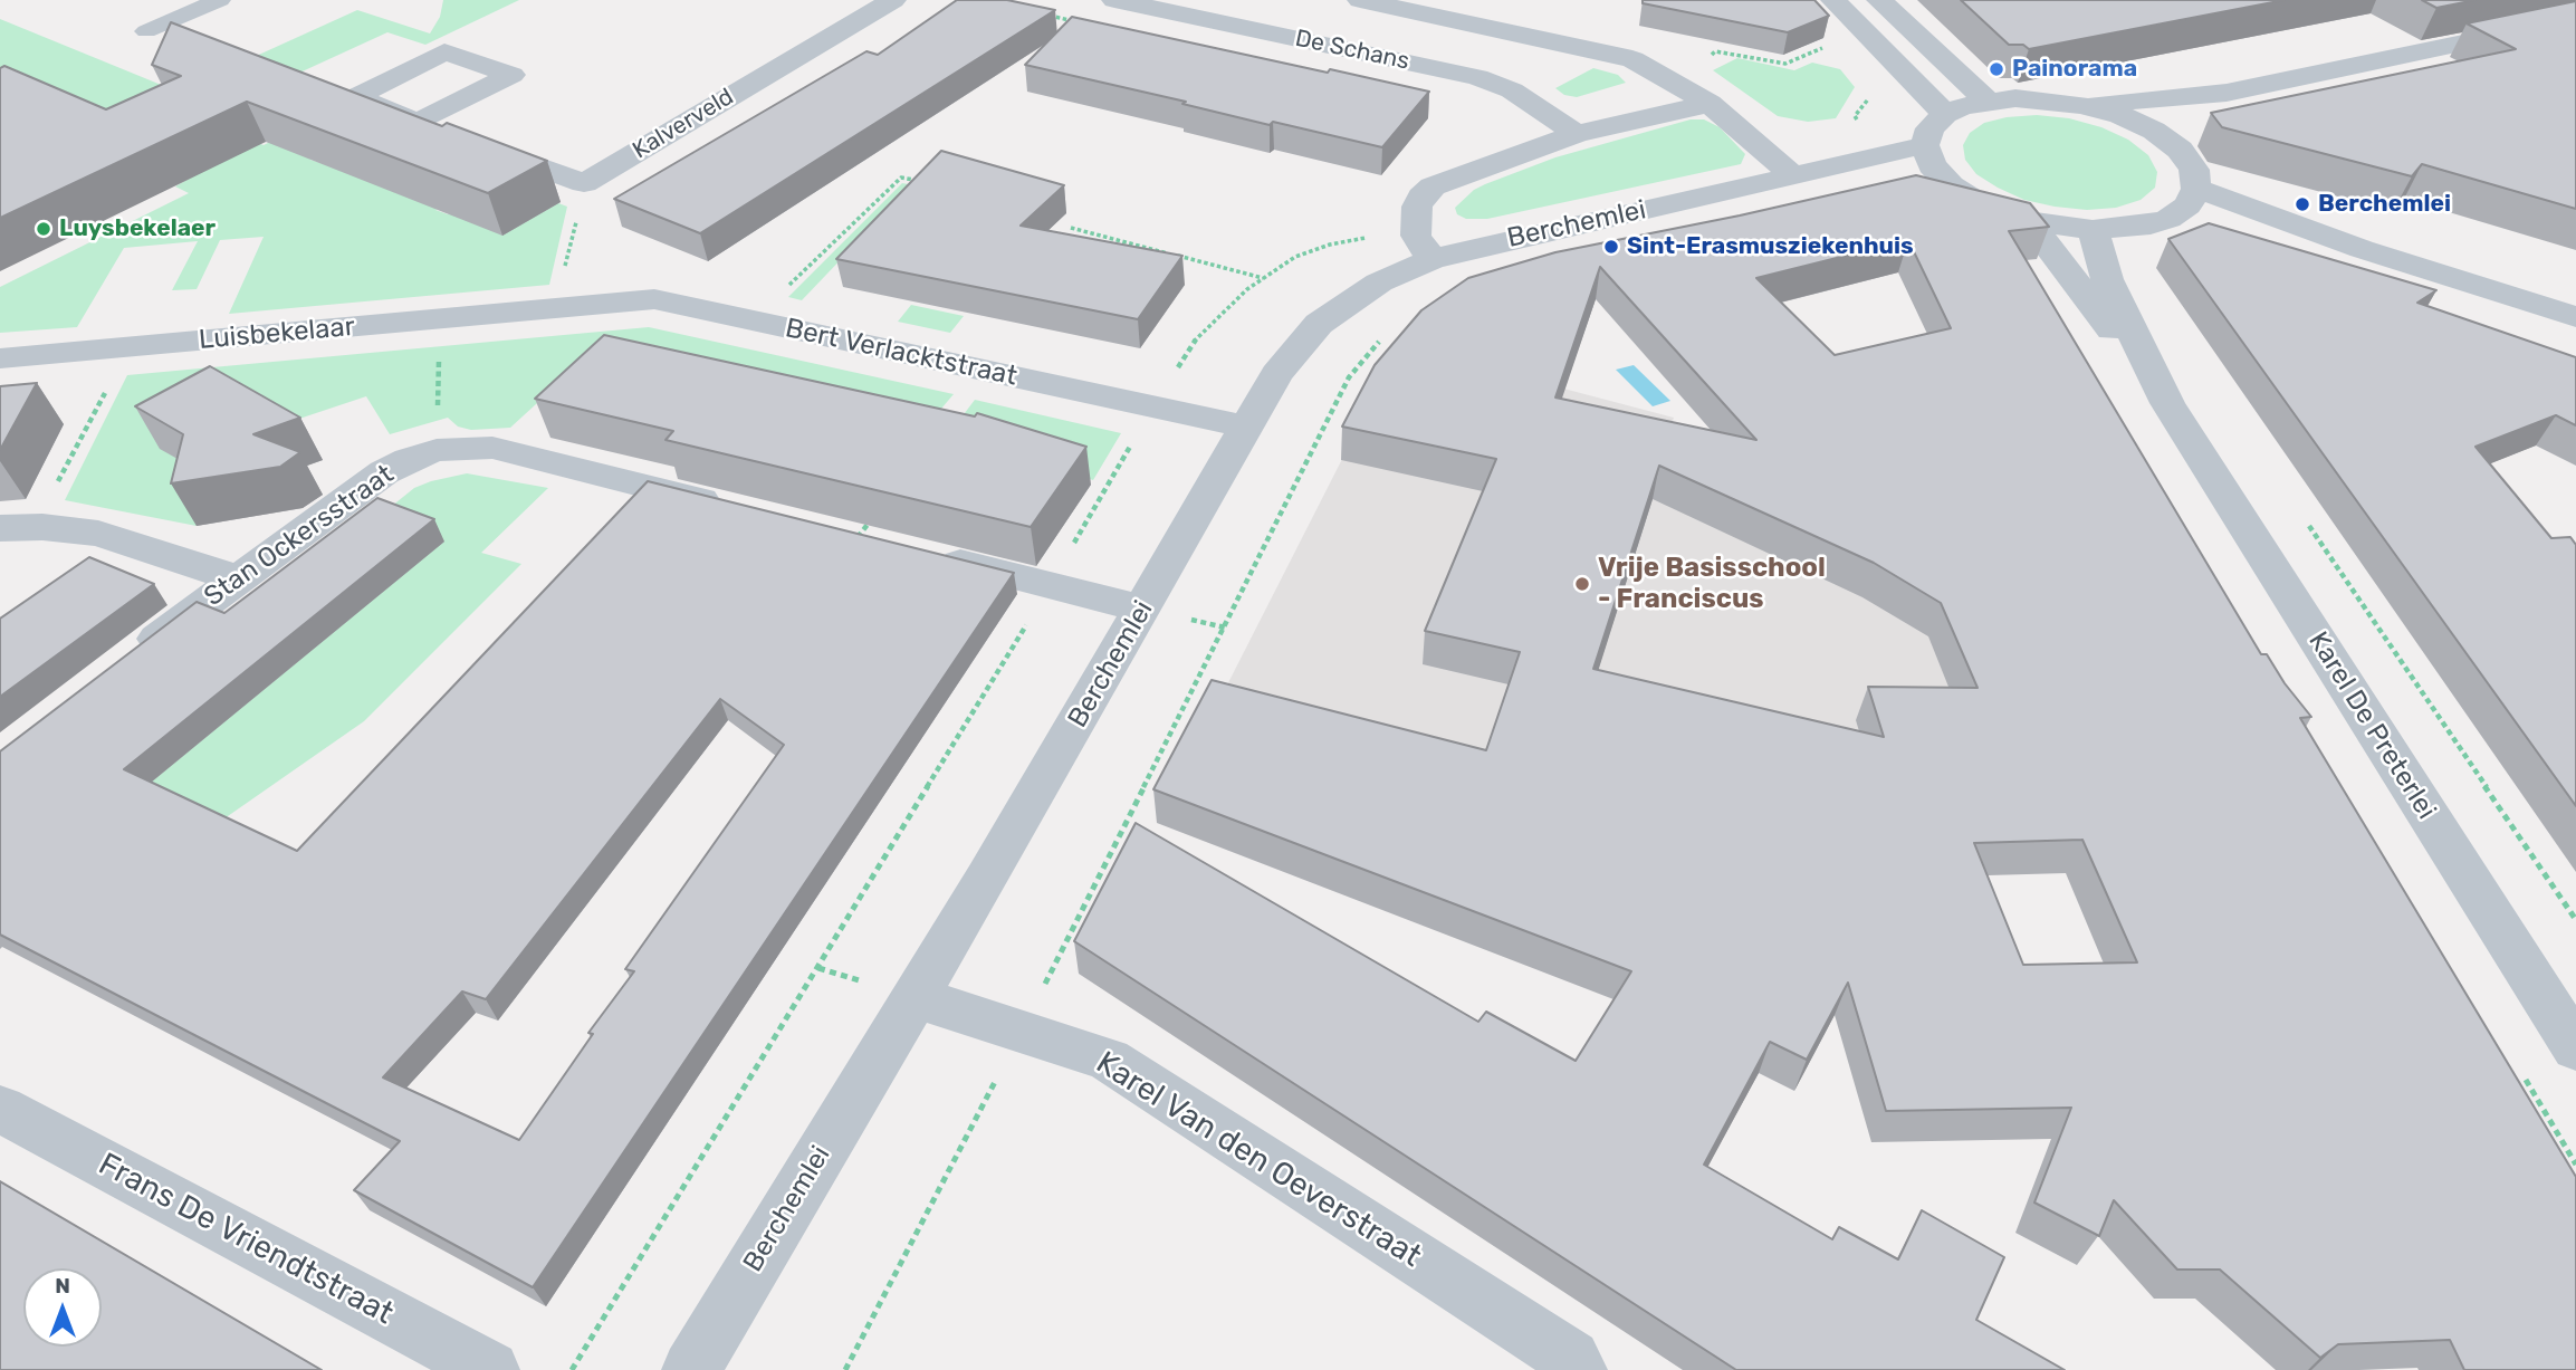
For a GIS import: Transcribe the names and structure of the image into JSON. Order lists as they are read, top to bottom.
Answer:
{
  "streets": {
    "street": [
      "De Schans",
      "Kalverveld",
      "Berchemlei",
      "Luisbekelaar",
      "Bert Verlacktstraat",
      "Stan Ockersstraat",
      "Karel De Preterlei",
      "Karel Van den Oeverstraat",
      "Frans De Vriendtstraat"
    ]
  },
  "crossings": [
    ["De Schans", "Berchemlei"],
    ["Berchemlei", "Bert Verlacktstraat"],
    ["Berchemlei", "Karel Van den Oeverstraat"],
    ["Luisbekelaar", "Bert Verlacktstraat"]
  ],
  "places": [
    "Painorama",
    "Berchemlei",
    "Luysbekelaer",
    "Sint-Erasmusziekenhuis",
    "Vrije Basisschool - Franciscus"
  ],
  "north": "top"
}
